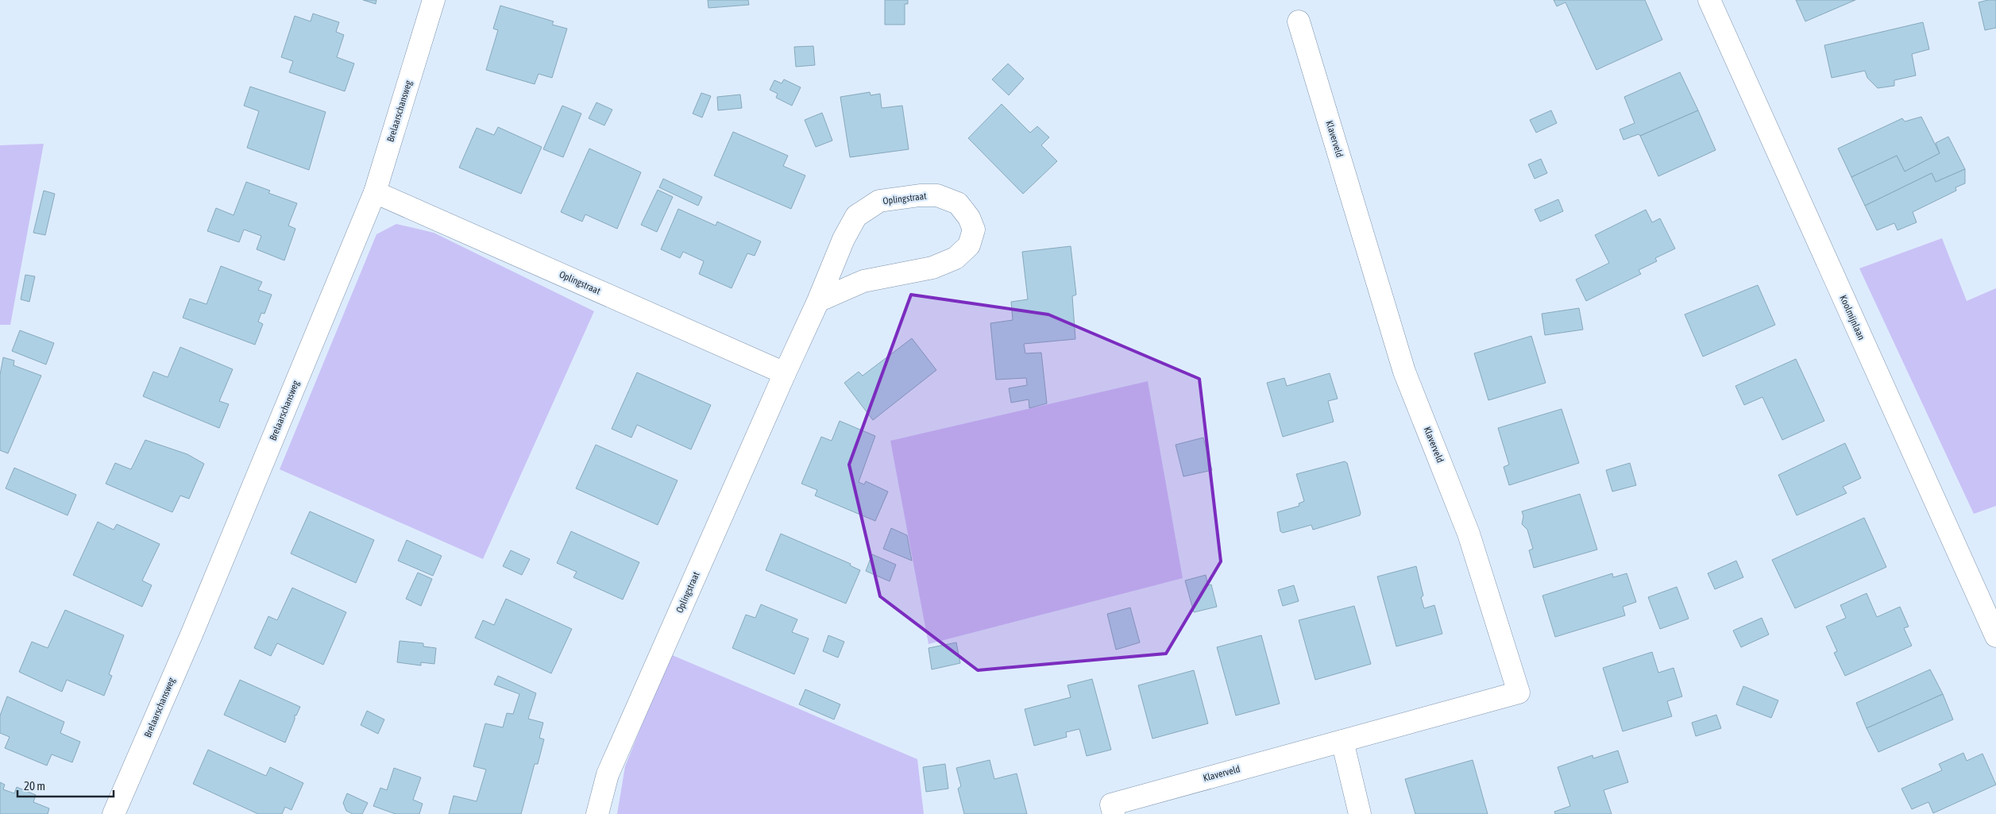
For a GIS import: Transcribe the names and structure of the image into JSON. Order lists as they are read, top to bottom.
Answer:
{
  "streets": {
    "street": [
      "Brelaarschansweg",
      "Klaverveld",
      "Oplingstraat",
      "Koolmijnlaan"
    ]
  },
  "crossings": [
    ["Brelaarschansweg", "Oplingstraat"]
  ],
  "scale_bar": "20 m"
}
